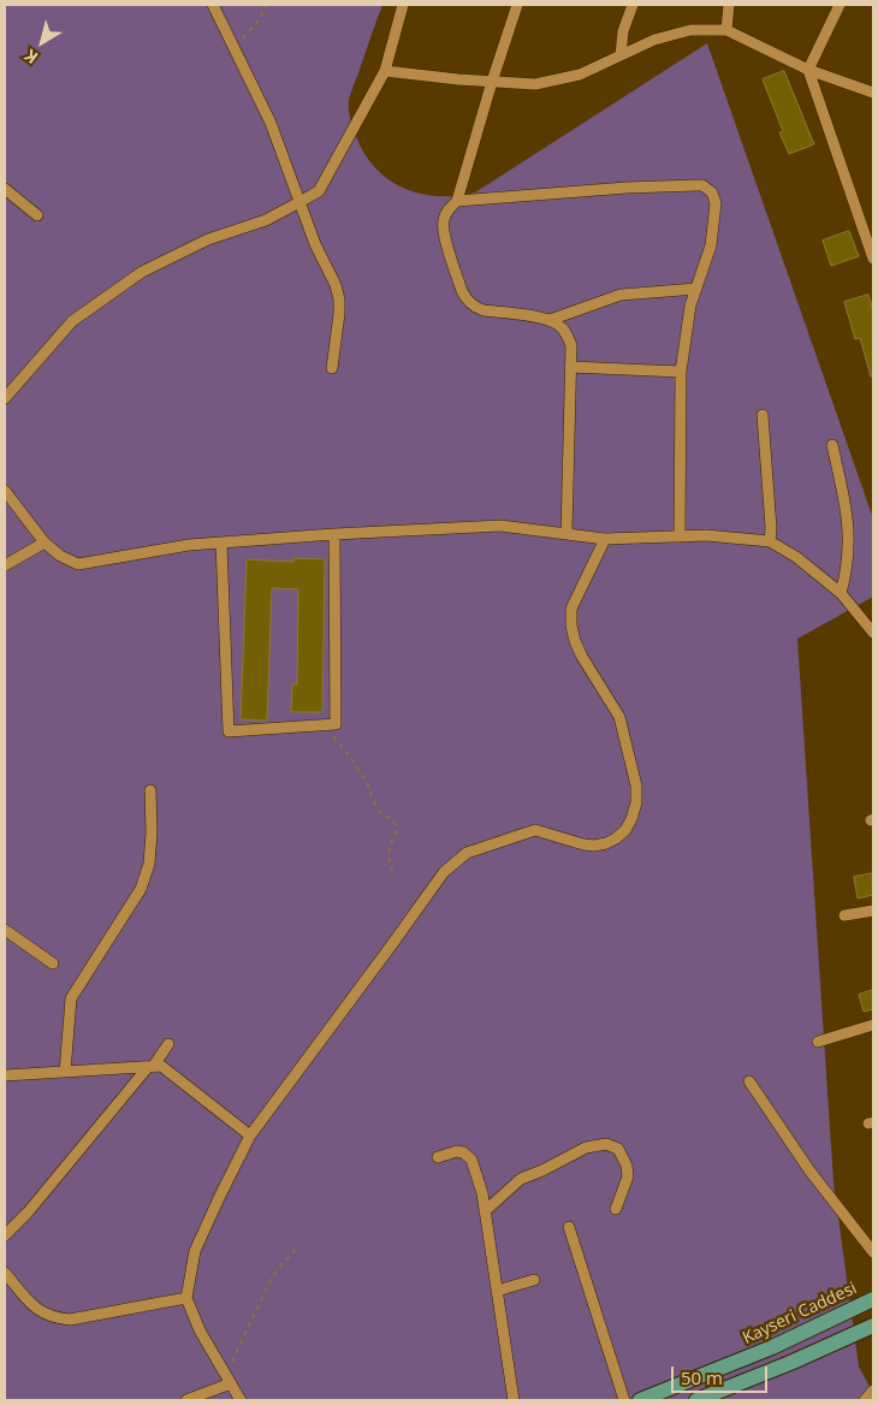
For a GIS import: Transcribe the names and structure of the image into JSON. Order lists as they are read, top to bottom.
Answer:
{
  "streets": {
    "main road": ["Kayseri Caddesi"]
  },
  "scale_bar": "50 m",
  "north": "bottom left"
}
